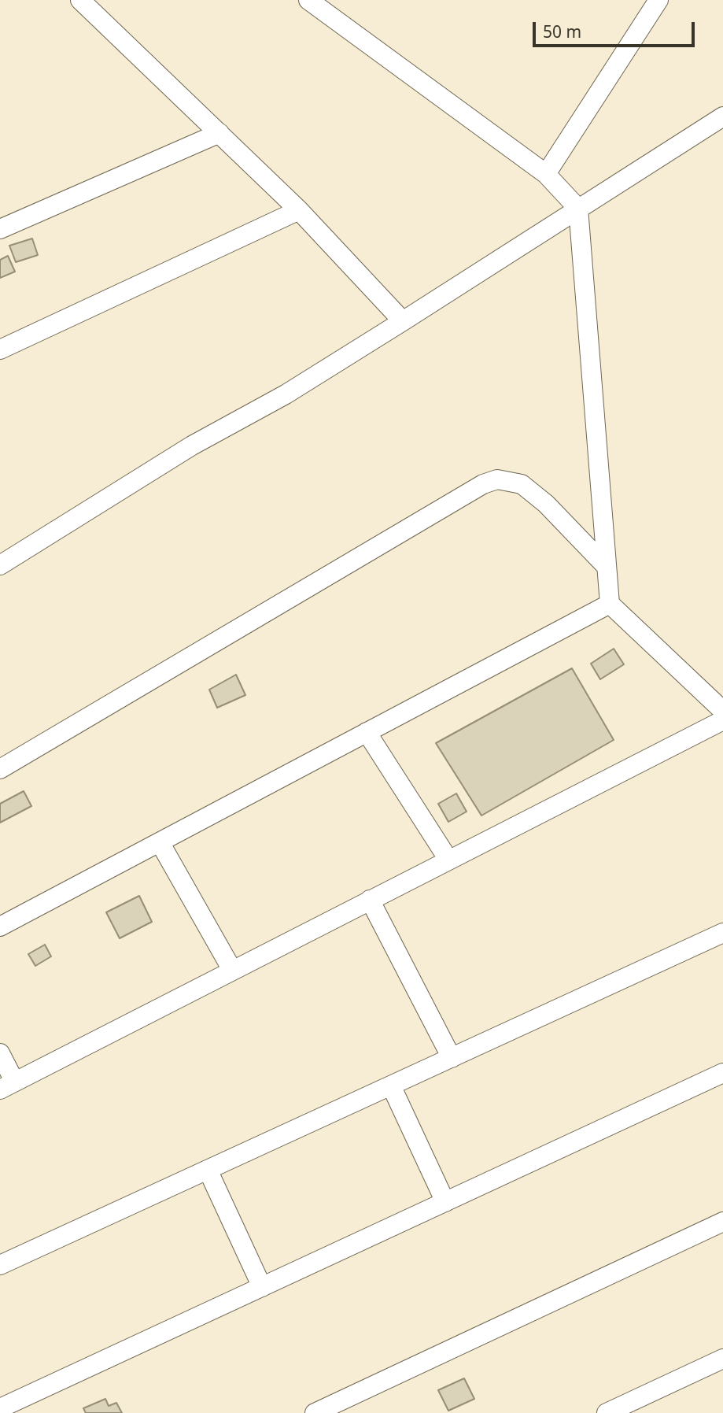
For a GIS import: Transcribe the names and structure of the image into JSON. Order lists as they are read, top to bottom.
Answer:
{
  "scale_bar": "50 m"
}
